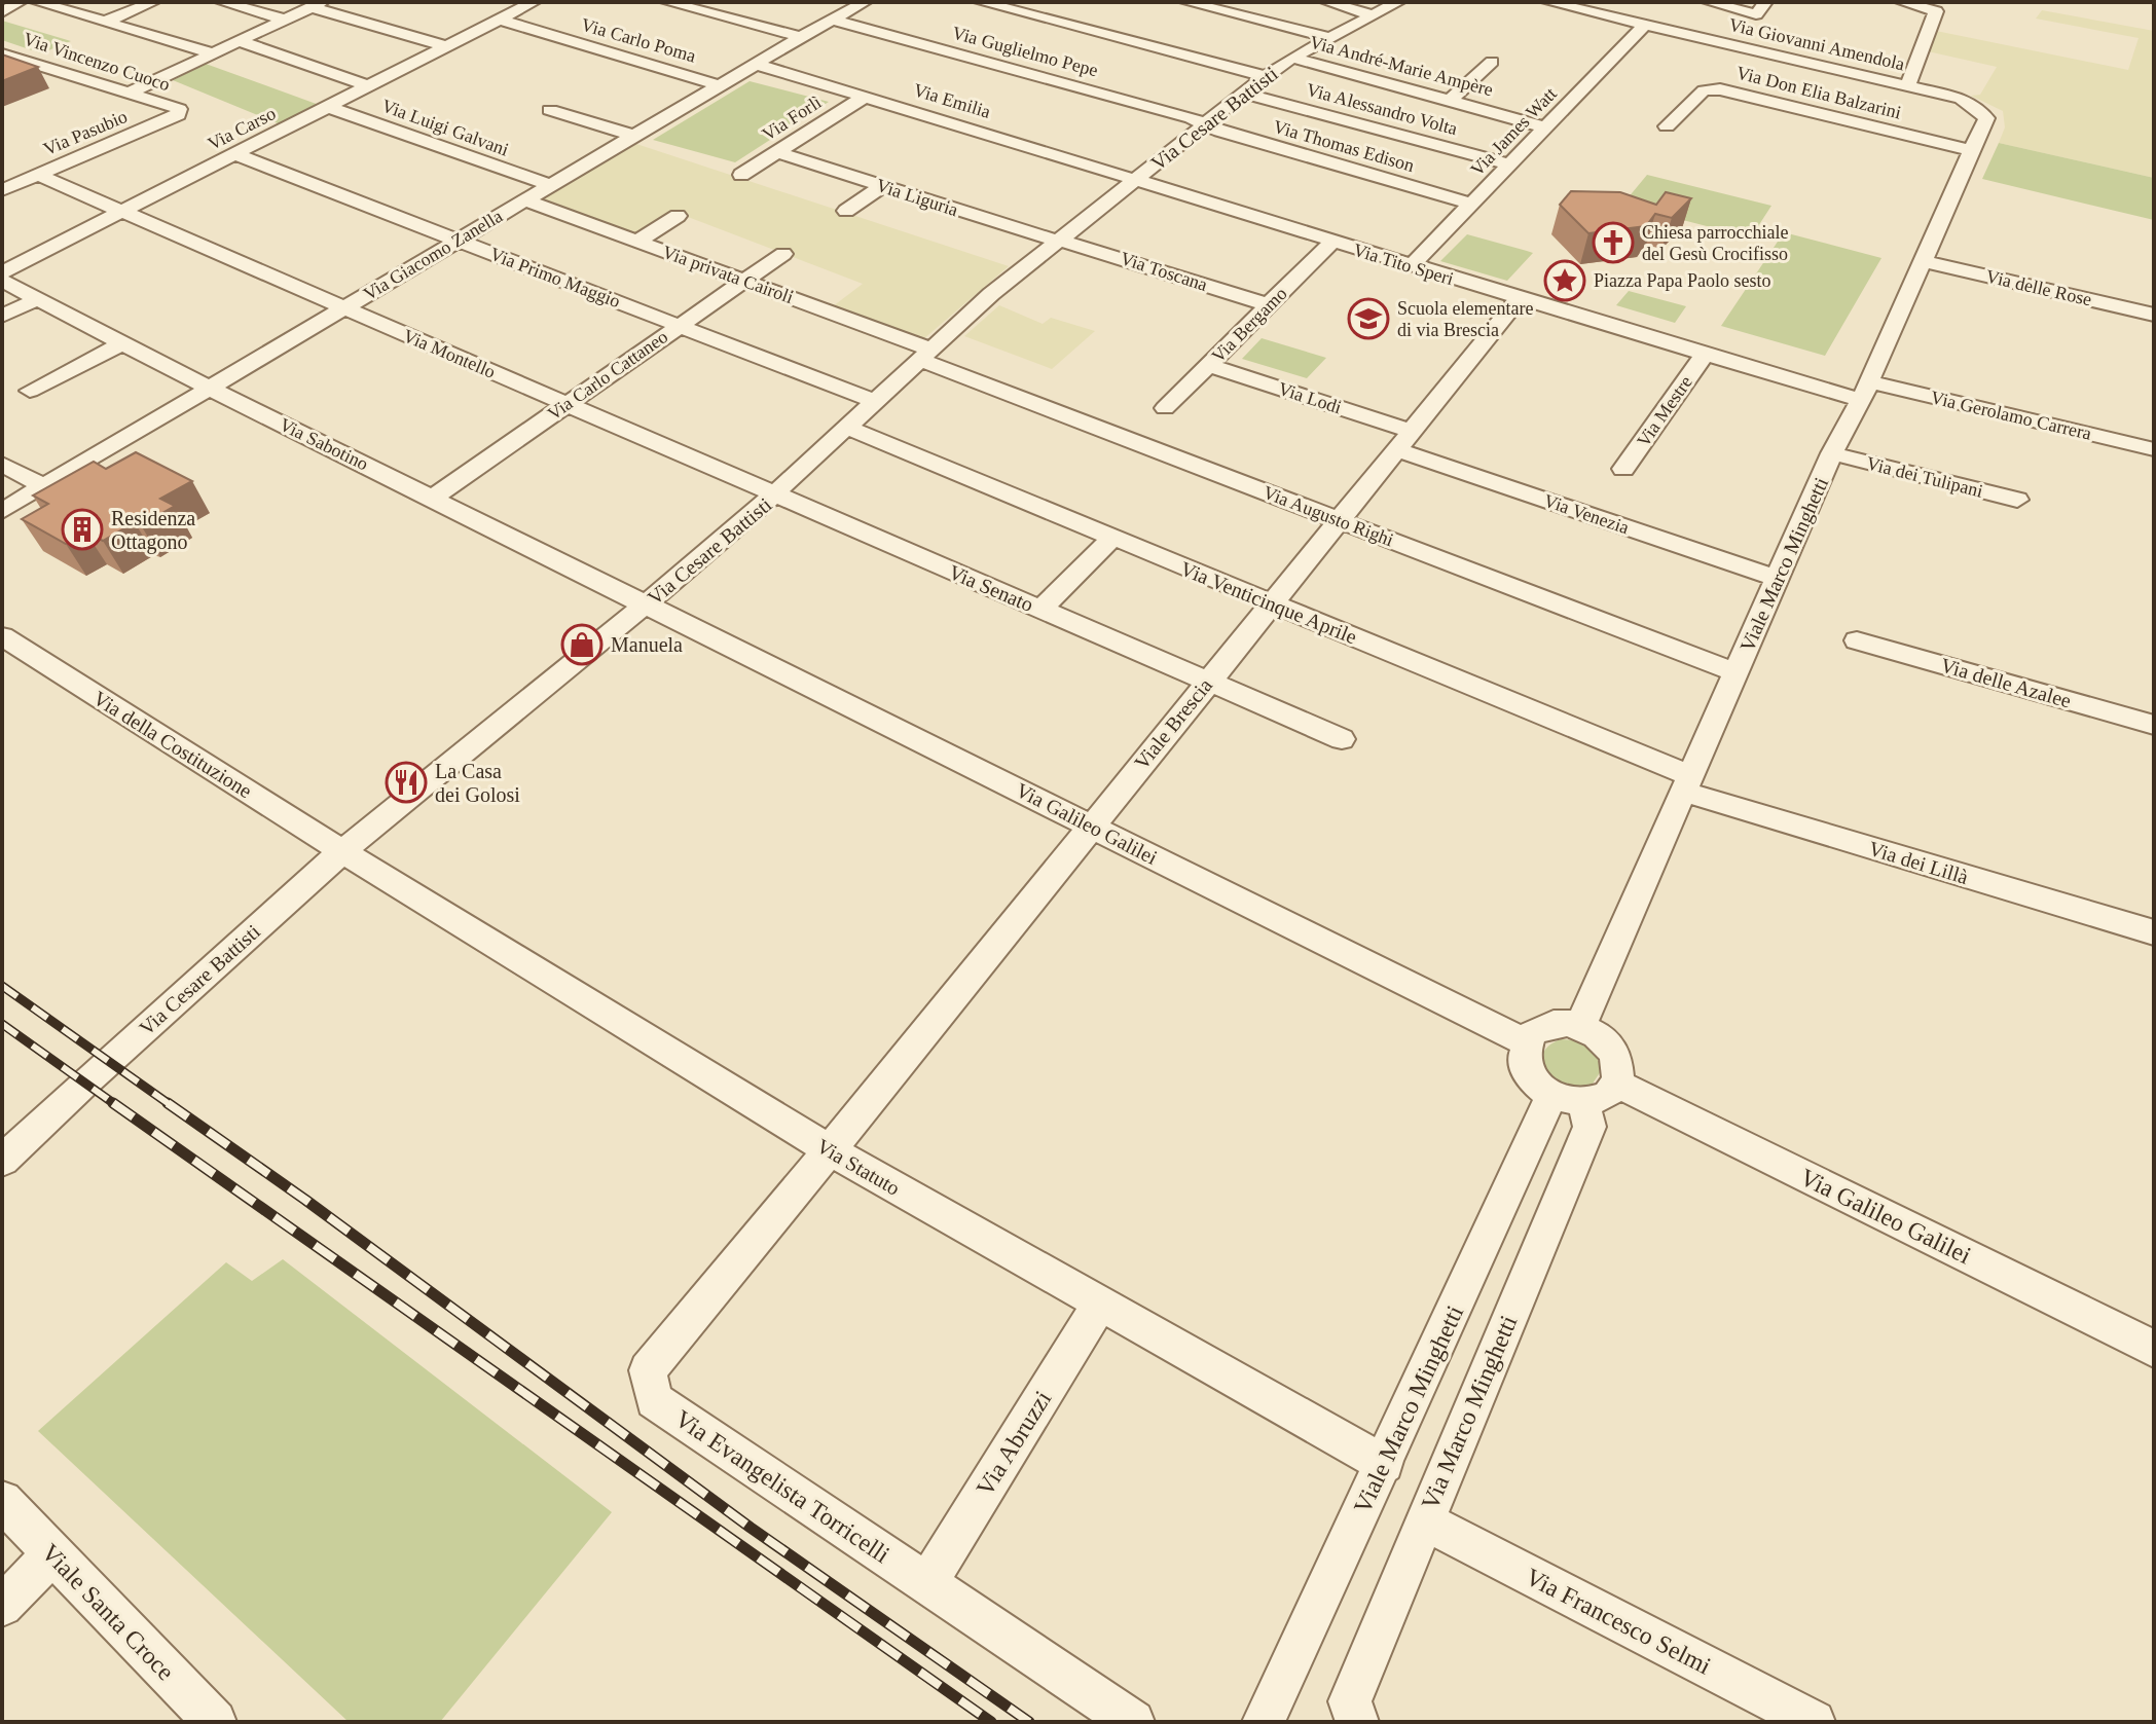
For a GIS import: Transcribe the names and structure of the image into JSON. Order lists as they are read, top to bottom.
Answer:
{
  "streets": {
    "street": [
      "Via Carlo Poma",
      "Via Giovanni Amendola",
      "Via Guglielmo Pepe",
      "Via Vincenzo Cuoco",
      "Via André-Marie Ampère",
      "Via Don Elia Balzarini",
      "Via Emilia",
      "Via Alessandro Volta",
      "Via Forlì",
      "Via Cesare Battisti",
      "Via Luigi Galvani",
      "Via Carso",
      "Via James Watt",
      "Via Pasubio",
      "Via Thomas Edison",
      "Via Liguria",
      "Via Giacomo Zanella",
      "Via Tito Speri",
      "Via Toscana",
      "Via privata Cairoli",
      "Via Primo Maggio",
      "Via delle Rose",
      "Via Bergamo",
      "Via Montello",
      "Via Carlo Cattaneo",
      "Via Lodi",
      "Via Mestre",
      "Via Gerolamo Carrera",
      "Via Sabotino",
      "Via dei Tulipani",
      "Via Venezia",
      "Via Augusto Righi",
      "Viale Marco Minghetti",
      "Via Senato",
      "Via Venticinque Aprile",
      "Via delle Azalee",
      "Viale Brescia",
      "Via della Costituzione",
      "Via Galileo Galilei",
      "Via dei Lillà",
      "Via Statuto",
      "Via Marco Minghetti",
      "Via Abruzzi",
      "Via Evangelista Torricelli",
      "Viale Santa Croce",
      "Via Francesco Selmi"
    ]
  },
  "crossings": [
    ["Via Carlo Poma", "Via Carso"],
    ["Via Carlo Poma", "Via Giacomo Zanella"],
    ["Via Giovanni Amendola", "Via James Watt"],
    ["Via Giovanni Amendola", "Viale Marco Minghetti"],
    ["Via Guglielmo Pepe", "Via Cesare Battisti"],
    ["Via Guglielmo Pepe", "Via Thomas Edison"],
    ["Via Guglielmo Pepe", "Via Giacomo Zanella"],
    ["Via Vincenzo Cuoco", "Via Pasubio"],
    ["Via André-Marie Ampère", "Via Cesare Battisti"],
    ["Via André-Marie Ampère", "Via James Watt"],
    ["Via Don Elia Balzarini", "Viale Marco Minghetti"],
    ["Via Emilia", "Via Forlì"],
    ["Via Emilia", "Via Cesare Battisti"],
    ["Via Emilia", "Via Giacomo Zanella"],
    ["Via Emilia", "Via Tito Speri"],
    ["Via Alessandro Volta", "Via Cesare Battisti"],
    ["Via Alessandro Volta", "Via James Watt"],
    ["Via Forlì", "Via Liguria"],
    ["Via Cesare Battisti", "Via Thomas Edison"],
    ["Via Cesare Battisti", "Via Liguria"],
    ["Via Cesare Battisti", "Via Tito Speri"],
    ["Via Cesare Battisti", "Via Toscana"],
    ["Via Cesare Battisti", "Via privata Cairoli"],
    ["Via Cesare Battisti", "Via Primo Maggio"],
    ["Via Cesare Battisti", "Via Montello"],
    ["Via Cesare Battisti", "Via Sabotino"],
    ["Via Cesare Battisti", "Via Augusto Righi"],
    ["Via Cesare Battisti", "Via Senato"],
    ["Via Cesare Battisti", "Via Venticinque Aprile"],
    ["Via Cesare Battisti", "Via della Costituzione"],
    ["Via Cesare Battisti", "Via Galileo Galilei"],
    ["Via Cesare Battisti", "Via Statuto"],
    ["Via Luigi Galvani", "Via Carso"],
    ["Via Luigi Galvani", "Via Giacomo Zanella"],
    ["Via Carso", "Via Primo Maggio"],
    ["Via Carso", "Via Montello"],
    ["Via James Watt", "Via Thomas Edison"],
    ["Via James Watt", "Via Tito Speri"],
    ["Via Pasubio", "Via Montello"],
    ["Via Liguria", "Via Toscana"],
    ["Via Giacomo Zanella", "Via privata Cairoli"],
    ["Via Giacomo Zanella", "Via Primo Maggio"],
    ["Via Giacomo Zanella", "Via Montello"],
    ["Via Giacomo Zanella", "Via Sabotino"],
    ["Via Tito Speri", "Via Bergamo"],
    ["Via Tito Speri", "Via Mestre"],
    ["Via Tito Speri", "Via Gerolamo Carrera"],
    ["Via Tito Speri", "Viale Marco Minghetti"],
    ["Via Tito Speri", "Viale Brescia"],
    ["Via Toscana", "Via Bergamo"],
    ["Via privata Cairoli", "Via Carlo Cattaneo"],
    ["Via privata Cairoli", "Via Augusto Righi"],
    ["Via Primo Maggio", "Via Carlo Cattaneo"],
    ["Via delle Rose", "Viale Marco Minghetti"],
    ["Via Bergamo", "Via Lodi"],
    ["Via Montello", "Via Carlo Cattaneo"],
    ["Via Montello", "Via Senato"],
    ["Via Carlo Cattaneo", "Via Sabotino"],
    ["Via Lodi", "Via Venezia"],
    ["Via Lodi", "Viale Brescia"],
    ["Via Gerolamo Carrera", "Viale Marco Minghetti"],
    ["Via Sabotino", "Via Galileo Galilei"],
    ["Via dei Tulipani", "Viale Marco Minghetti"],
    ["Via Venezia", "Viale Marco Minghetti"],
    ["Via Venezia", "Viale Brescia"],
    ["Via Augusto Righi", "Viale Marco Minghetti"],
    ["Via Augusto Righi", "Viale Brescia"],
    ["Viale Marco Minghetti", "Via Venticinque Aprile"],
    ["Viale Marco Minghetti", "Via Galileo Galilei"],
    ["Viale Marco Minghetti", "Via dei Lillà"],
    ["Viale Marco Minghetti", "Via Statuto"],
    ["Viale Marco Minghetti", "Via Marco Minghetti"],
    ["Via Senato", "Viale Brescia"],
    ["Via Venticinque Aprile", "Viale Brescia"],
    ["Via Venticinque Aprile", "Via dei Lillà"],
    ["Viale Brescia", "Via Galileo Galilei"],
    ["Viale Brescia", "Via Statuto"],
    ["Viale Brescia", "Via Evangelista Torricelli"],
    ["Via della Costituzione", "Via Statuto"],
    ["Via Galileo Galilei", "Via Marco Minghetti"],
    ["Via Statuto", "Via Abruzzi"],
    ["Via Statuto", "Via Evangelista Torricelli"],
    ["Via Marco Minghetti", "Via Francesco Selmi"],
    ["Via Abruzzi", "Via Evangelista Torricelli"]
  ],
  "places": {
    "church": ["Chiesa parrocchiale del Gesù Crocifisso"],
    "place": ["Piazza Papa Paolo sesto"],
    "school or university": ["Scuola elementare di via Brescia"],
    "building": ["Residenza Ottagono"],
    "shop": ["Manuela"],
    "restaurant": ["La Casa dei Golosi"]
  }
}
